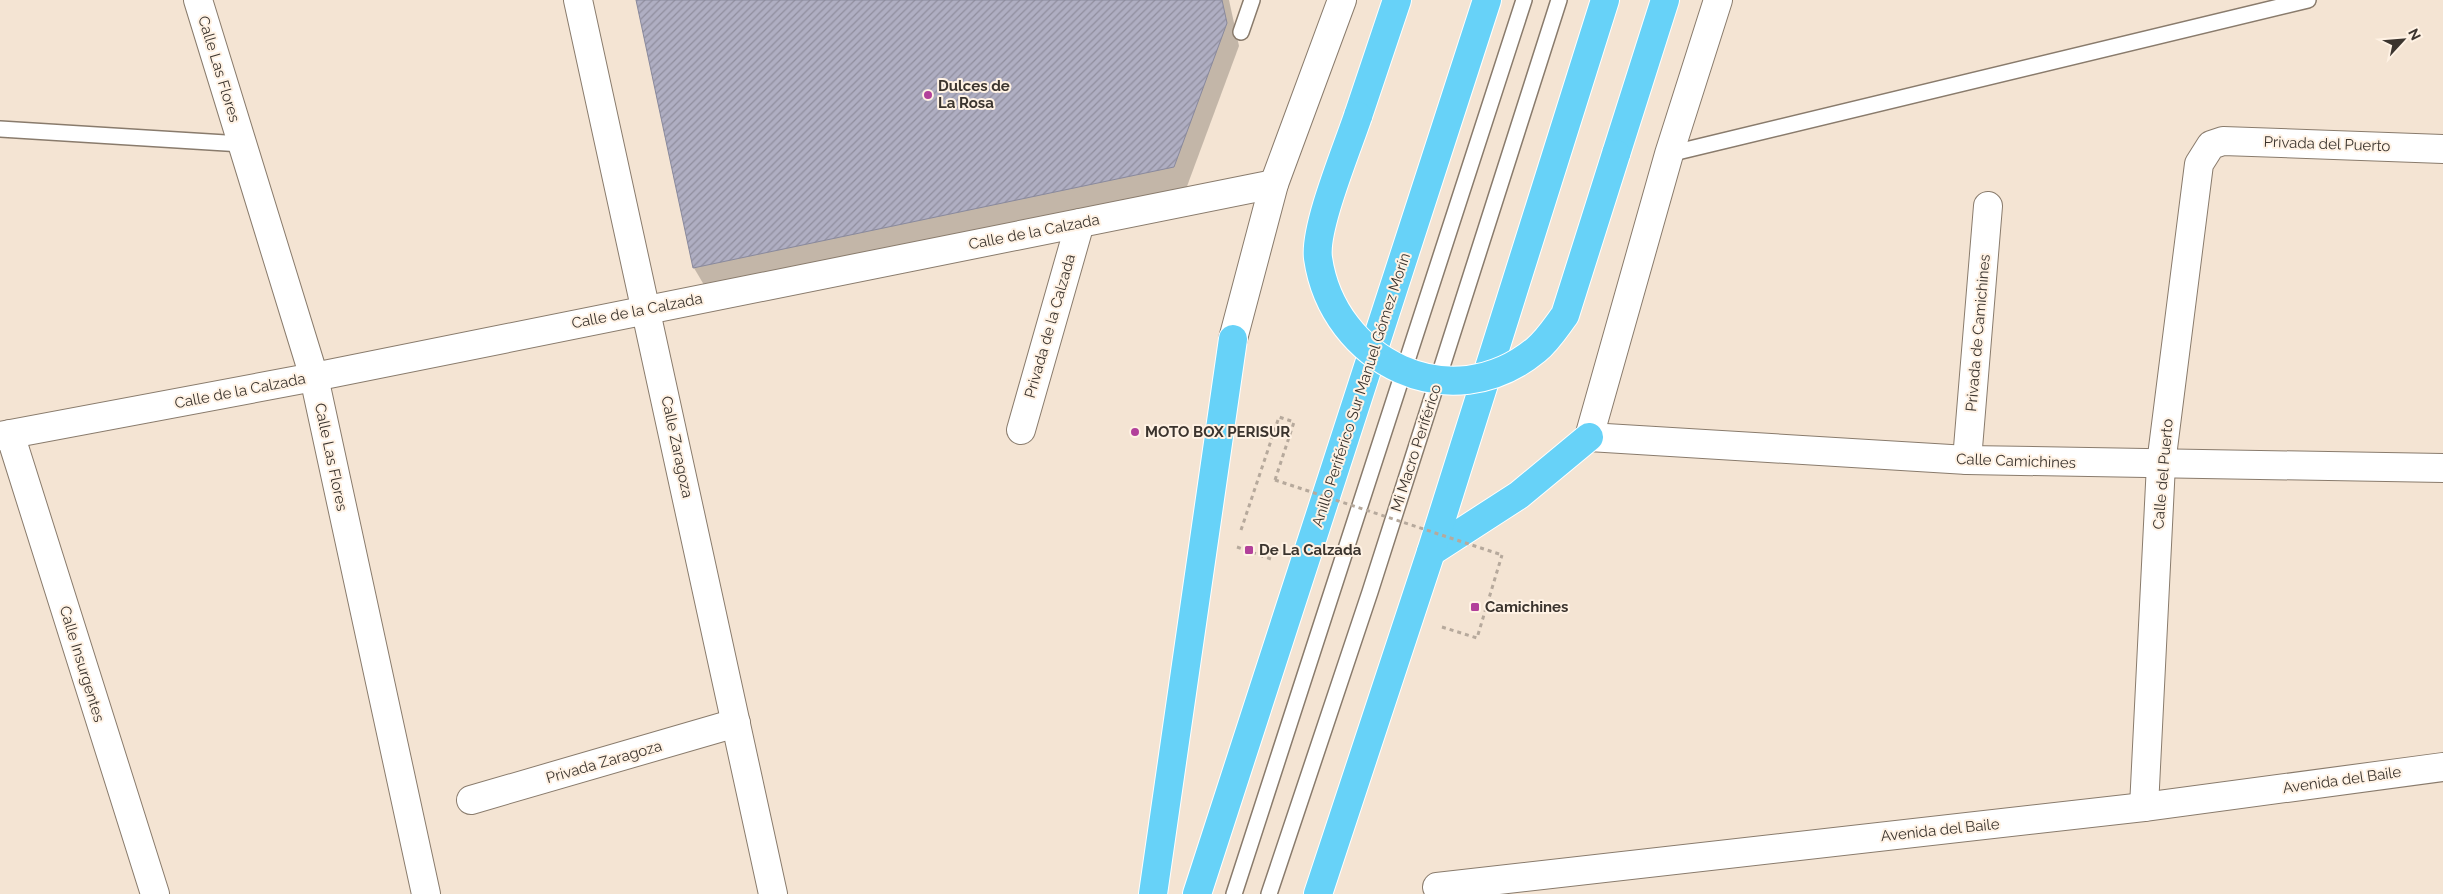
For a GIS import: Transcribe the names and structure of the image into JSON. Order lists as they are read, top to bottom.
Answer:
{
  "streets": {
    "highway": ["Anillo Periférico Sur Manuel Gómez Morín"],
    "street": [
      "Calle Las Flores",
      "Privada del Puerto",
      "Calle de la Calzada",
      "Privada de la Calzada",
      "Privada de Camichines",
      "Calle Zaragoza",
      "Calle Camichines",
      "Calle del Puerto",
      "Calle Insurgentes",
      "Privada Zaragoza",
      "Avenida del Baile"
    ],
    "lane": ["Mi Macro Periférico"]
  },
  "crossings": [
    ["Calle Las Flores", "Calle de la Calzada"],
    ["Privada del Puerto", "Calle del Puerto"],
    ["Calle de la Calzada", "Privada de la Calzada"],
    ["Calle de la Calzada", "Calle Zaragoza"],
    ["Calle de la Calzada", "Calle Insurgentes"],
    ["Privada de Camichines", "Calle Camichines"],
    ["Calle Zaragoza", "Privada Zaragoza"],
    ["Calle Camichines", "Calle del Puerto"],
    ["Calle del Puerto", "Avenida del Baile"]
  ],
  "places": {
    "other": ["Dulces de La Rosa", "MOTO BOX PERISUR"],
    "transit": ["De La Calzada", "Camichines"]
  },
  "north": "top right"
}
